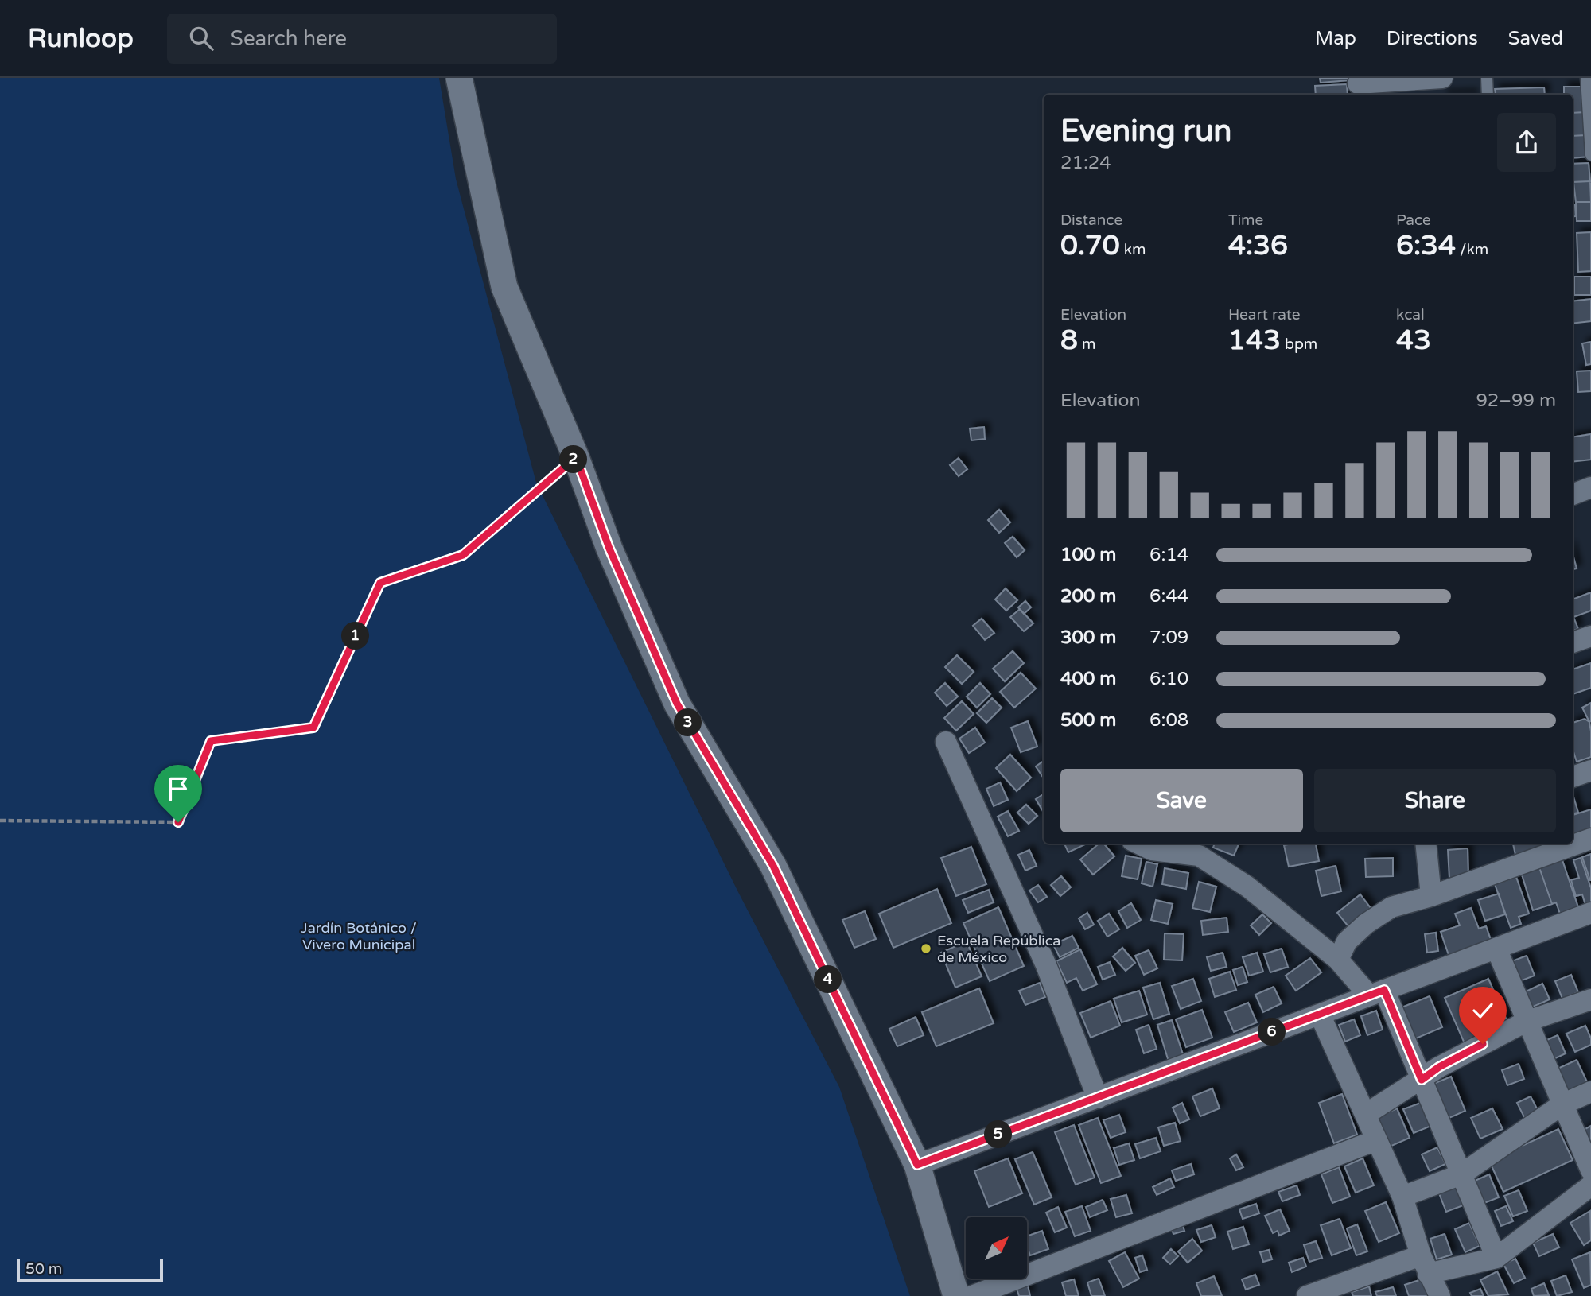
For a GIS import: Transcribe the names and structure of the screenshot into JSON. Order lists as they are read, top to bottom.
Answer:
{
  "parks": ["Jardín Botánico / Vivero Municipal"],
  "places": ["Escuela República de México"],
  "scale_bar": "50 m",
  "north": "top right",
  "page": {
    "header": "Runloop",
    "search": "Search here",
    "nav": ["Map", "Directions", "Saved"],
    "heading": ["Evening run", "21:24"],
    "stats": [
      ["Distance", "0.70 km"],
      ["Time", "4:36"],
      ["Pace", "6:34 /km"],
      ["Elevation", "8 m"],
      ["Heart rate", "143 bpm"],
      ["kcal", "43"]
    ],
    "chart": ["Elevation", "92–99 m"],
    "pins": [
      "2",
      "1",
      "3",
      "4",
      "6",
      "5"
    ],
    "list": [
      {
        "name": "100 m",
        "note": "6:14"
      },
      {
        "name": "200 m",
        "note": "6:44"
      },
      {
        "name": "300 m",
        "note": "7:09"
      },
      {
        "name": "400 m",
        "note": "6:10"
      },
      {
        "name": "500 m",
        "note": "6:08"
      }
    ],
    "buttons": ["Save", "Share"],
    "scale": "50 m"
  }
}
